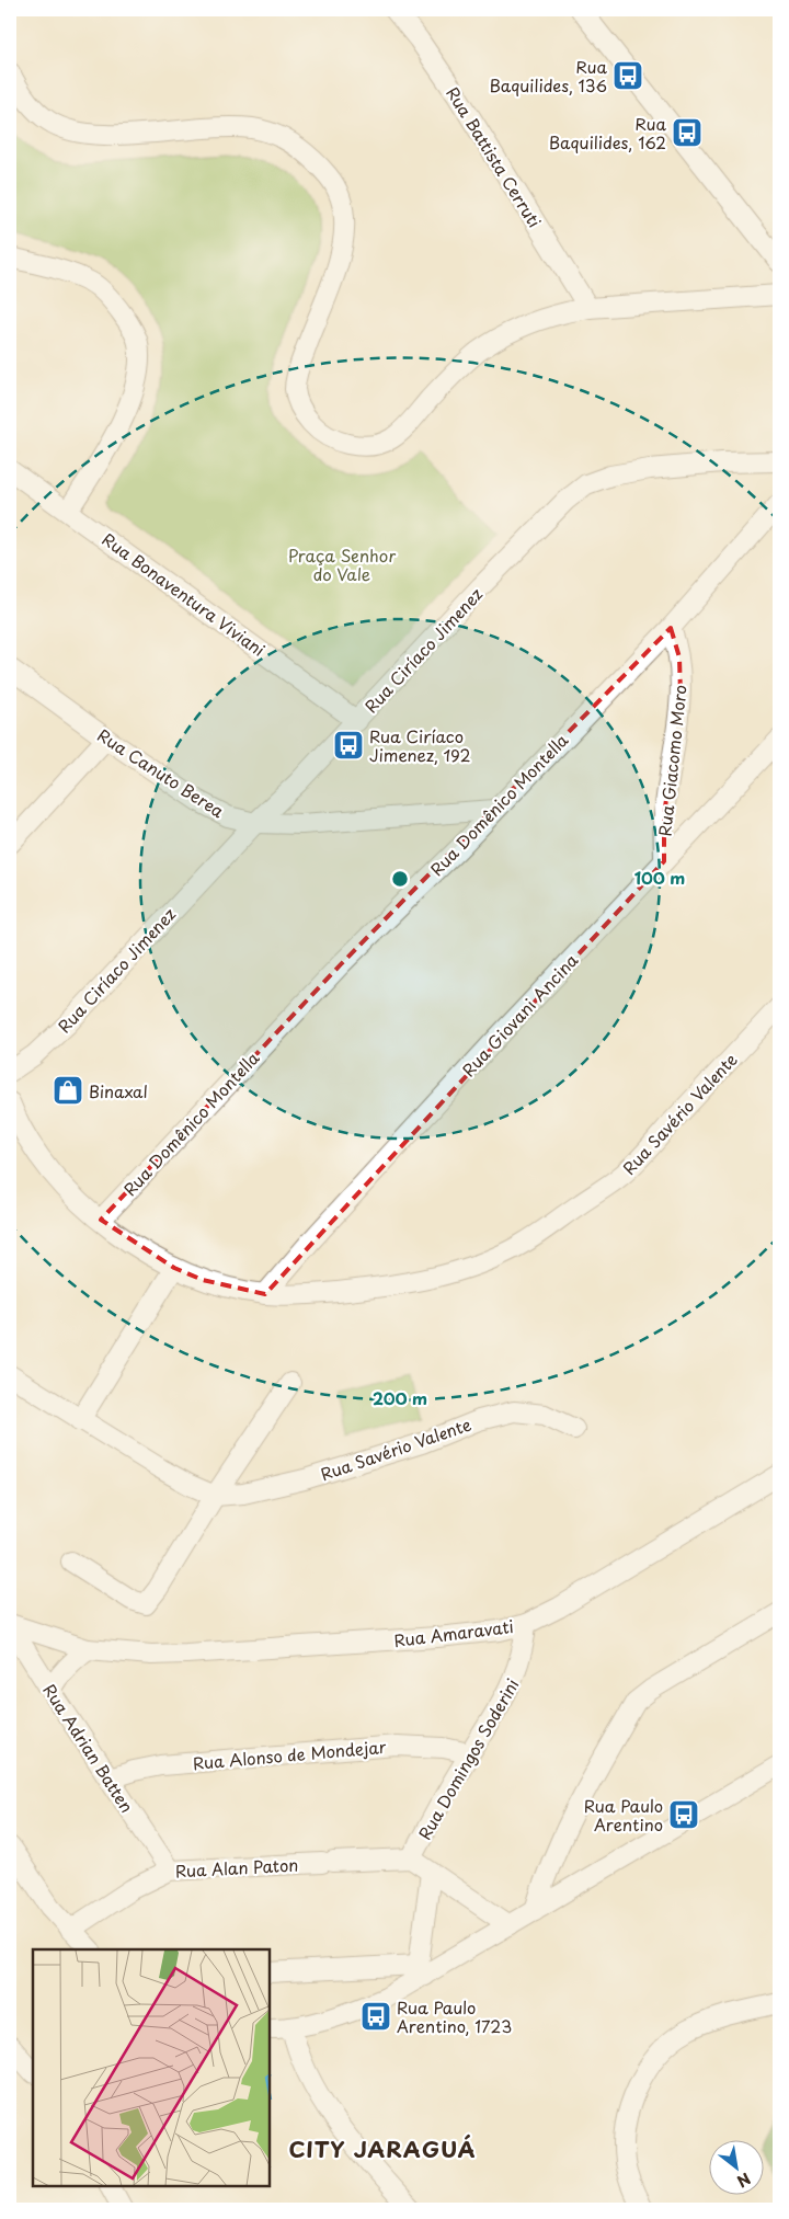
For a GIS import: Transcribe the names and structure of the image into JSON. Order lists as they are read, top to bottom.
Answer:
{
  "streets": {
    "street": [
      "Rua Battista Cerruti",
      "Rua Bonaventura Viviani",
      "Rua Ciríaco Jimenez",
      "Rua Giacomo Moro",
      "Rua Canuto Berea",
      "Rua Domênico Montella",
      "Rua Giovani Ancina",
      "Rua Savério Valente",
      "Rua Amaravati",
      "Rua Adrian Batten",
      "Rua Alonso de Mondejar",
      "Rua Domingos Soderini",
      "Rua Alan Paton"
    ]
  },
  "crossings": [
    ["Rua Bonaventura Viviani", "Rua Ciríaco Jimenez"],
    ["Rua Ciríaco Jimenez", "Rua Canuto Berea"],
    ["Rua Giacomo Moro", "Rua Domênico Montella"],
    ["Rua Giacomo Moro", "Rua Giovani Ancina"],
    ["Rua Canuto Berea", "Rua Domênico Montella"],
    ["Rua Domênico Montella", "Rua Savério Valente"],
    ["Rua Giovani Ancina", "Rua Savério Valente"],
    ["Rua Amaravati", "Rua Adrian Batten"],
    ["Rua Amaravati", "Rua Domingos Soderini"],
    ["Rua Adrian Batten", "Rua Alonso de Mondejar"],
    ["Rua Adrian Batten", "Rua Alan Paton"],
    ["Rua Alonso de Mondejar", "Rua Domingos Soderini"],
    ["Rua Domingos Soderini", "Rua Alan Paton"]
  ],
  "districts": ["CITY JARAGUÁ"],
  "parks": ["Praça Senhor do Vale"],
  "places": {
    "bus stop": [
      "Rua Baquilides, 136",
      "Rua Baquilides, 162",
      "Rua Ciríaco Jimenez, 192",
      "Rua Paulo Arentino",
      "Rua Paulo Arentino, 1723"
    ],
    "shop": ["Binaxal"]
  },
  "north": "bottom right",
  "rings": ["100 m", "200 m"]
}
